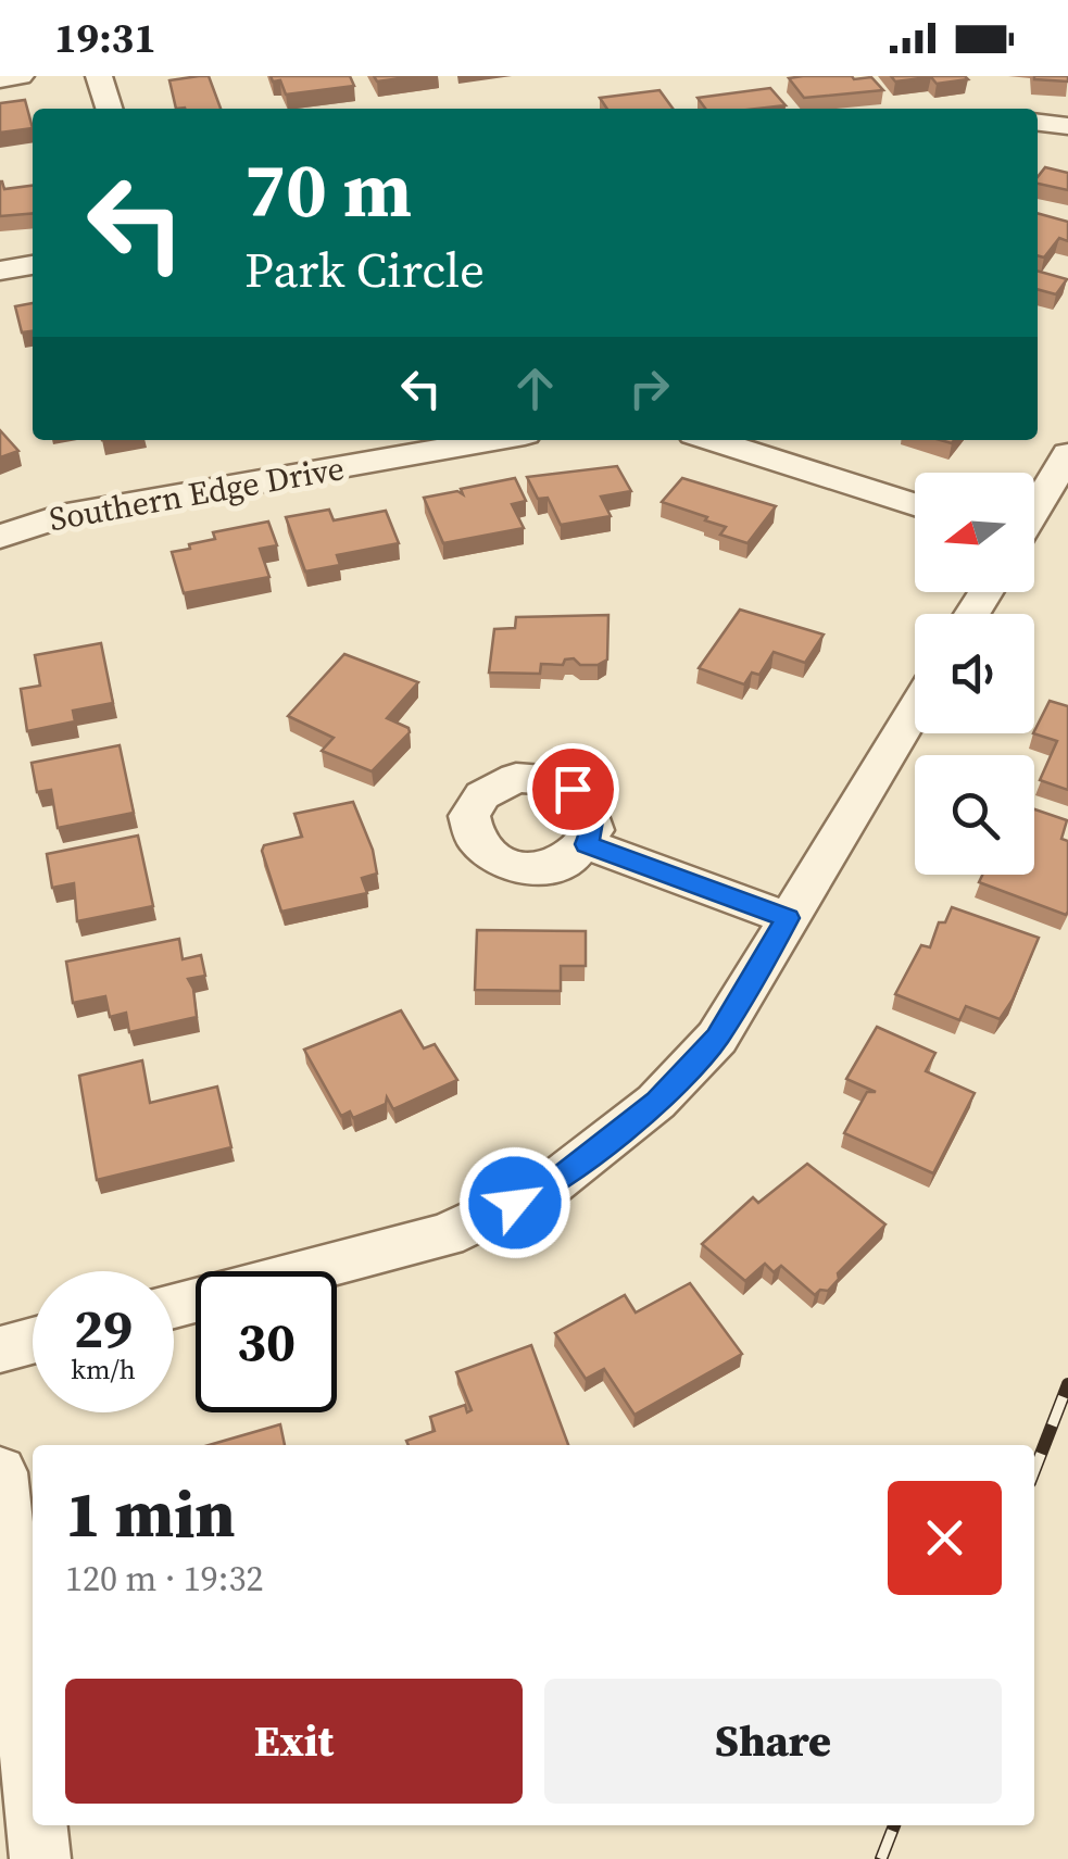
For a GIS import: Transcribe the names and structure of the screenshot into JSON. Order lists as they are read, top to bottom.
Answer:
{
  "streets": {
    "street": ["Southern Edge Drive"]
  },
  "north": "left",
  "page": {
    "status": "19:31",
    "turn": ["70 m", "Park Circle"],
    "speed": "29 km/h",
    "limit": "30",
    "heading": ["1 min", "120 m · 19:32"],
    "buttons": ["Exit", "Share"]
  }
}
